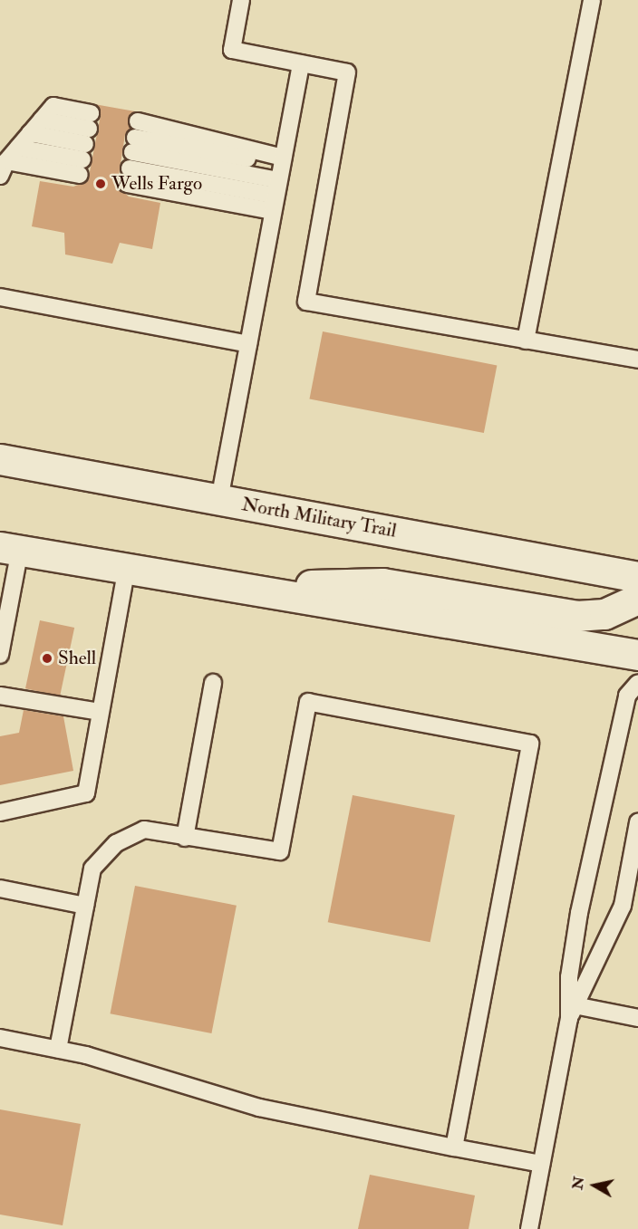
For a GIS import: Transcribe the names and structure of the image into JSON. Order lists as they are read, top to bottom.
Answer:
{
  "streets": {
    "main road": ["North Military Trail"]
  },
  "places": ["Wells Fargo", "Shell"],
  "north": "left"
}
